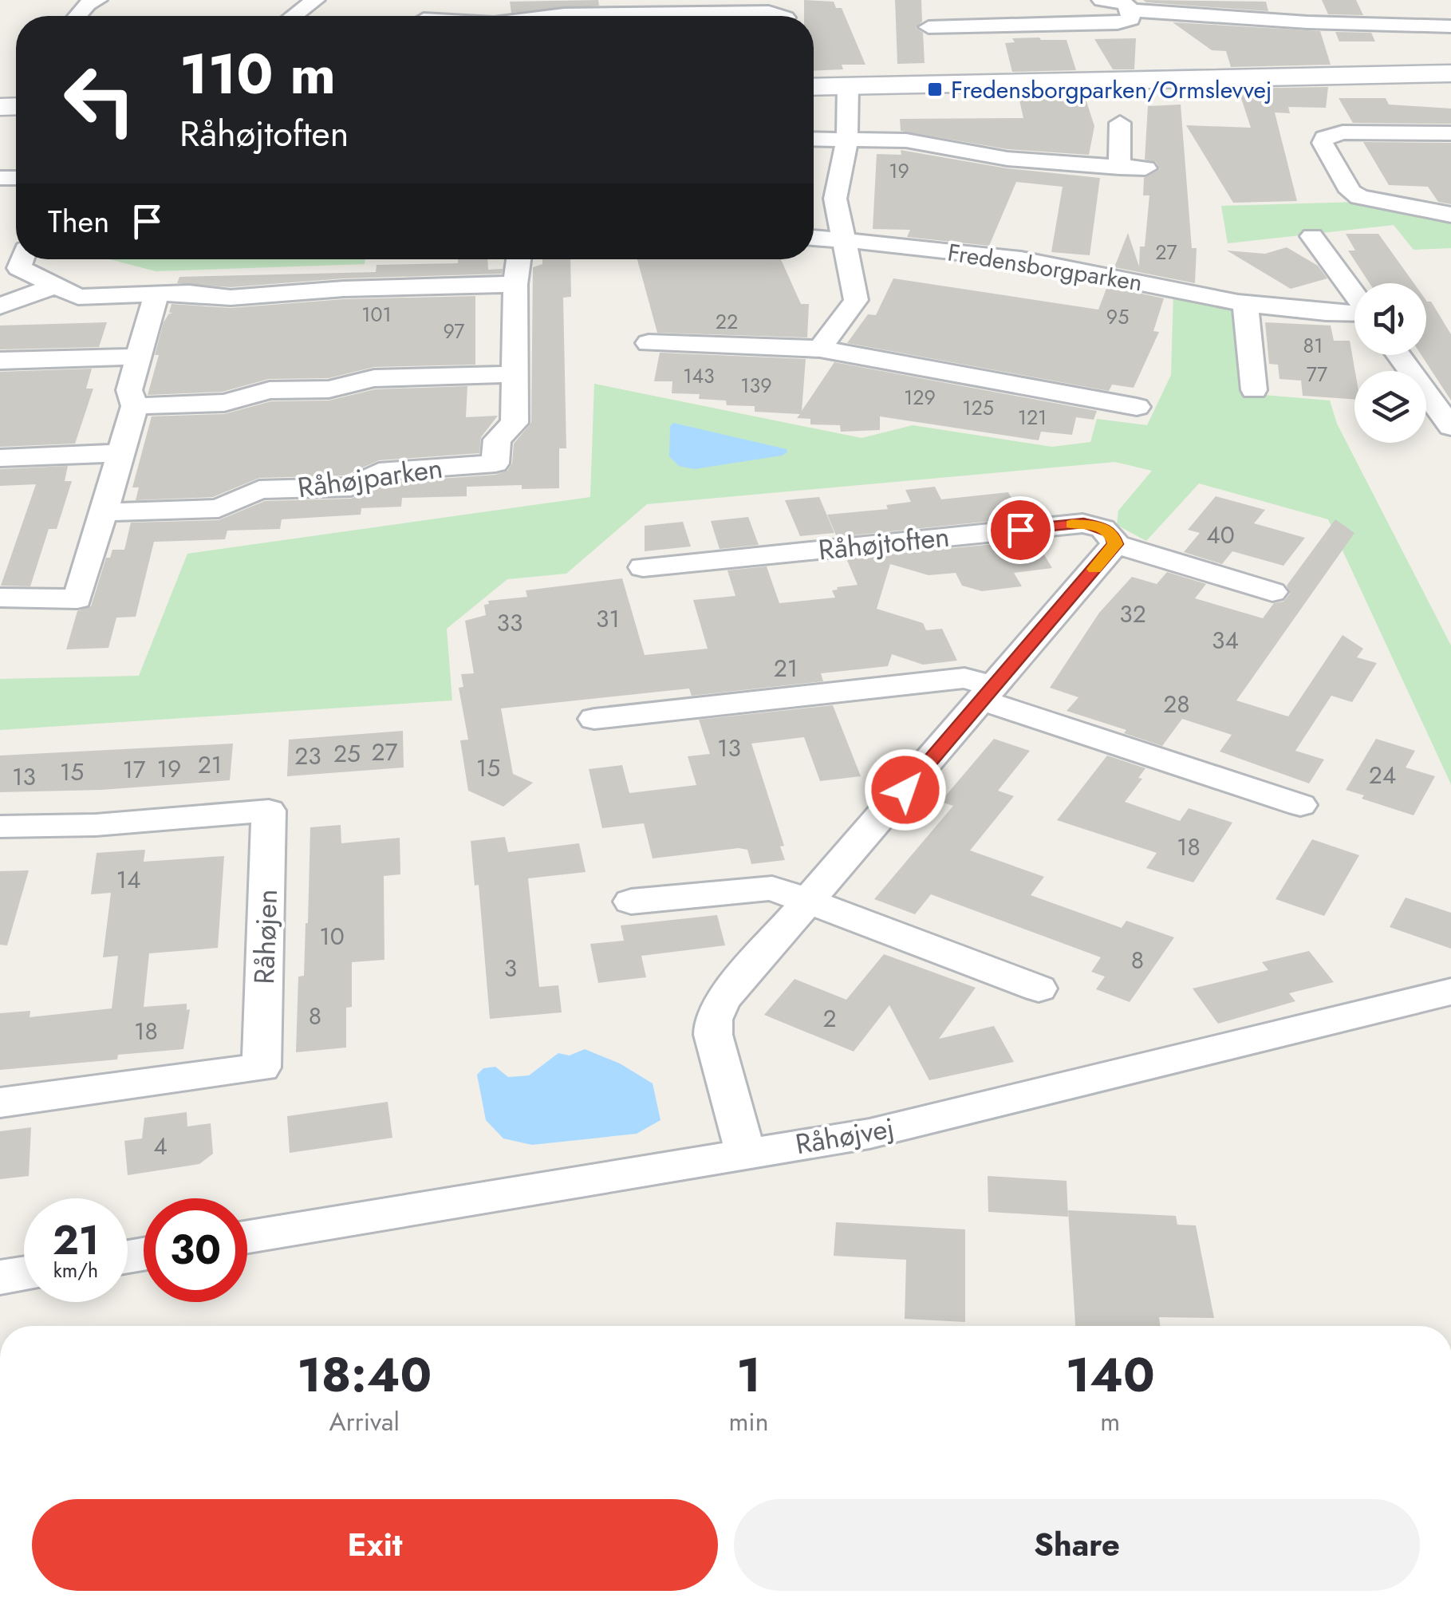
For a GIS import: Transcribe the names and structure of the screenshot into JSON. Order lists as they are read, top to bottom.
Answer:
{
  "streets": {
    "street": [
      "Fredensborgparken",
      "Råhøjparken",
      "Råhøjtoften",
      "Råhøjen",
      "Råhøjvej"
    ]
  },
  "places": {
    "transit": ["Fredensborgparken/Ormslevvej"]
  },
  "house_numbers": [
    "19",
    "27",
    "101",
    "95",
    "22",
    "97",
    "81",
    "77",
    "143",
    "139",
    "129",
    "125",
    "121",
    "40",
    "32",
    "31",
    "33",
    "34",
    "21",
    "28",
    "13",
    "27",
    "25",
    "23",
    "21",
    "15",
    "19",
    "17",
    "15",
    "24",
    "13",
    "18",
    "14",
    "10",
    "8",
    "3",
    "8",
    "2",
    "18",
    "4"
  ],
  "page": {
    "turn": ["110 m", "Råhøjtoften"],
    "then": "Then",
    "speed": "21 km/h",
    "limit": "30",
    "eta": [
      "18:40",
      "Arrival",
      "1",
      "min",
      "140",
      "m"
    ],
    "buttons": ["Exit", "Share"]
  }
}
